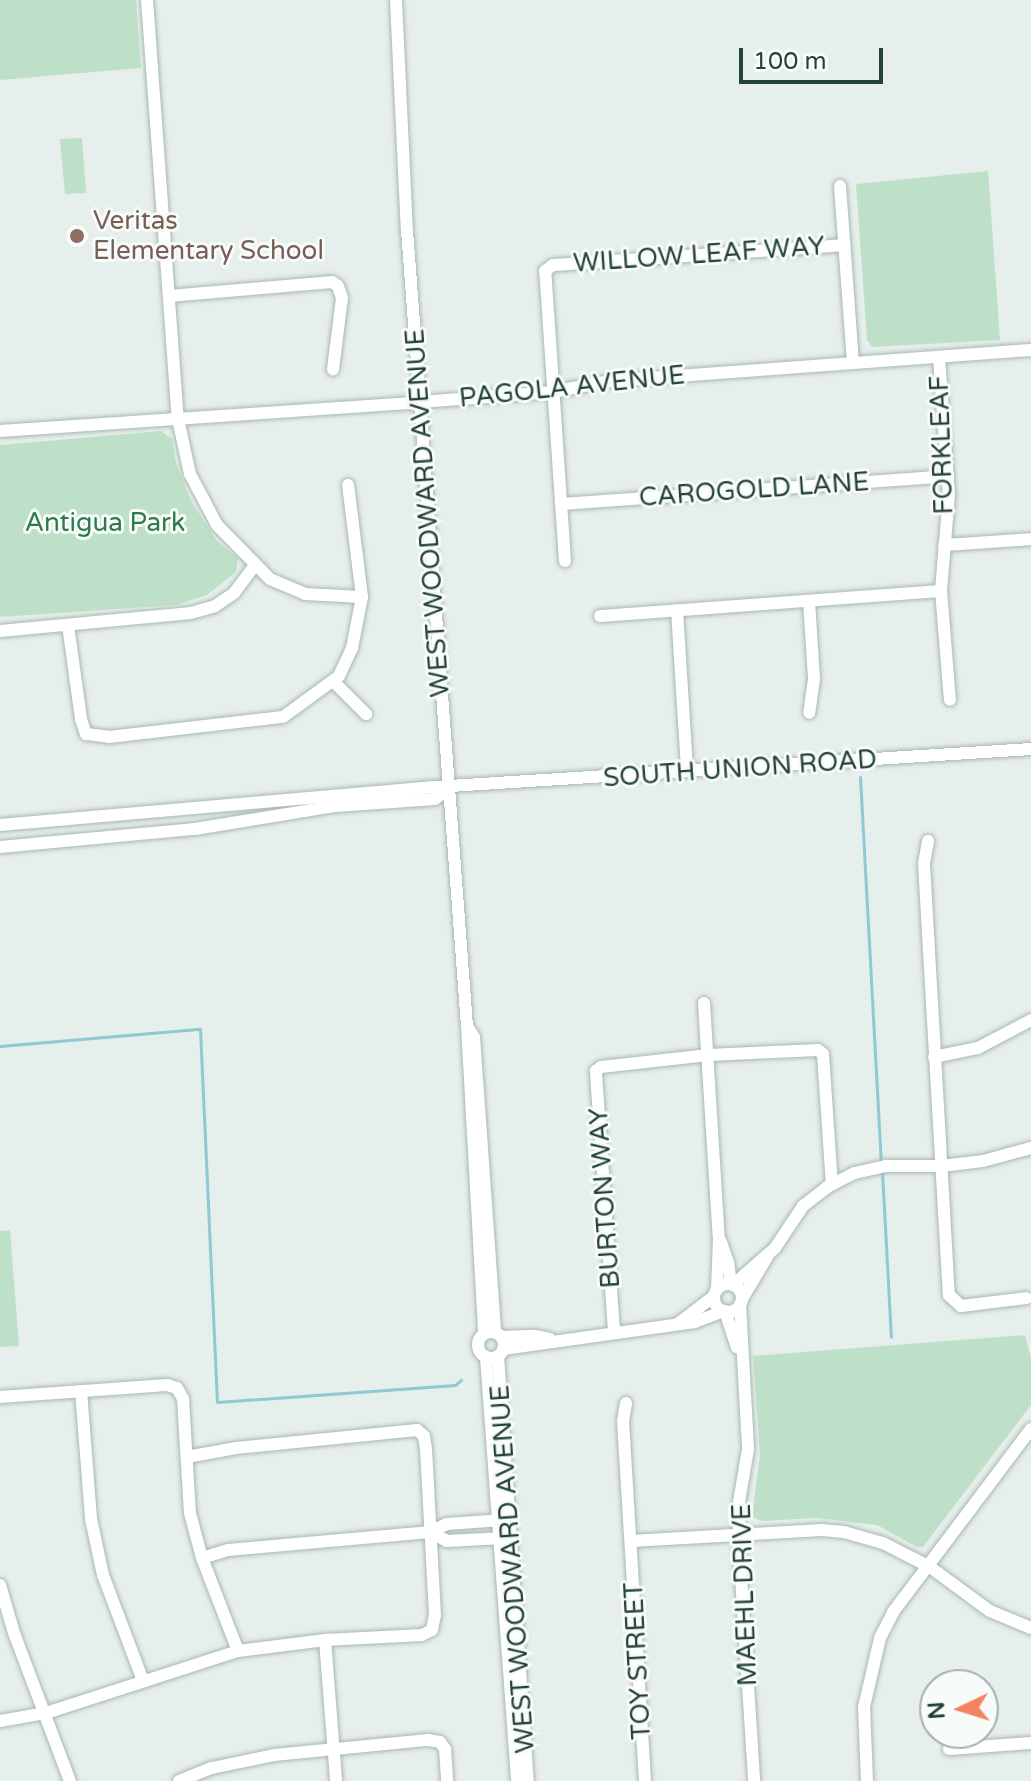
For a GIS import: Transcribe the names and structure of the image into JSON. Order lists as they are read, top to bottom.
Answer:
{
  "streets": {
    "street": [
      "WILLOW LEAF WAY",
      "PAGOLA AVENUE",
      "FORKLEAF",
      "CAROGOLD LANE",
      "WEST WOODWARD AVENUE",
      "SOUTH UNION ROAD",
      "BURTON WAY",
      "MAEHL DRIVE",
      "TOY STREET"
    ]
  },
  "crossings": [
    ["WILLOW LEAF WAY", "PAGOLA AVENUE"],
    ["PAGOLA AVENUE", "FORKLEAF"],
    ["PAGOLA AVENUE", "WEST WOODWARD AVENUE"],
    ["FORKLEAF", "CAROGOLD LANE"],
    ["WEST WOODWARD AVENUE", "SOUTH UNION ROAD"]
  ],
  "parks": ["Antigua Park"],
  "places": ["Veritas Elementary School"],
  "scale_bar": "100 m",
  "north": "left"
}
